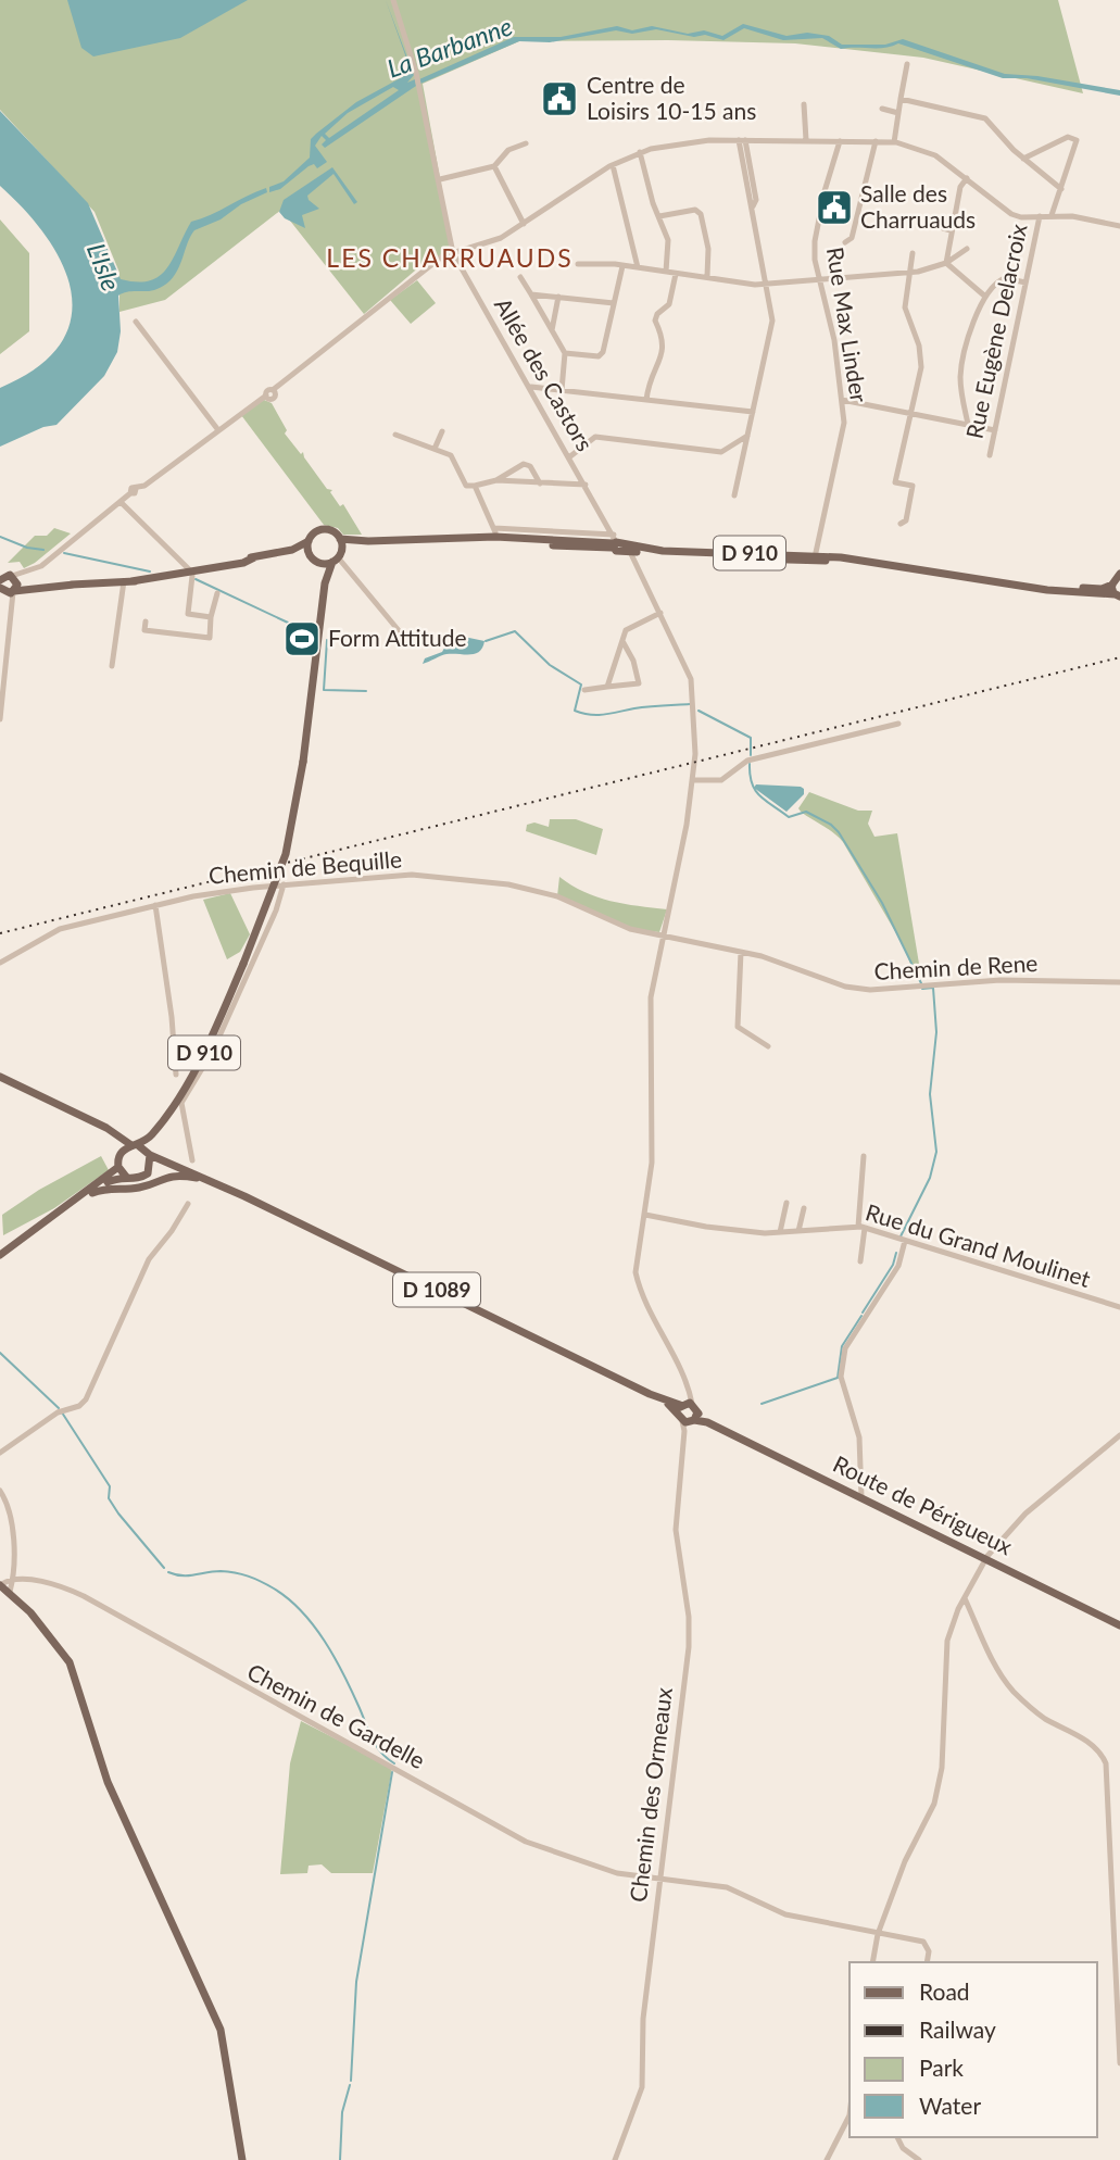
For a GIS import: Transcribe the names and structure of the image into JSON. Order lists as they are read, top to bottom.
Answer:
{
  "streets": {
    "main road": ["D 910", "D 1089", "Route de Périgueux"],
    "street": [
      "Rue Max Linder",
      "Rue Eugène Delacroix",
      "Allée des Castors",
      "Chemin de Bequille",
      "Chemin de Rene",
      "Rue du Grand Moulinet",
      "Chemin de Gardelle",
      "Chemin des Ormeaux"
    ]
  },
  "crossings": [
    ["Rue Max Linder", "D 910"],
    ["D 910", "D 1089"],
    ["Chemin de Bequille", "Chemin de Rene"],
    ["Route de Périgueux", "Chemin des Ormeaux"],
    ["Chemin de Gardelle", "Chemin des Ormeaux"]
  ],
  "districts": ["LES CHARRUAUDS"],
  "water": ["La Barbanne", "L'Isle"],
  "places": {
    "public building": ["Centre de Loisirs 10-15 ans", "Salle des Charruauds"],
    "sports": ["Form Attitude"]
  },
  "legend": [
    "Road",
    "Railway",
    "Park",
    "Water"
  ]
}
